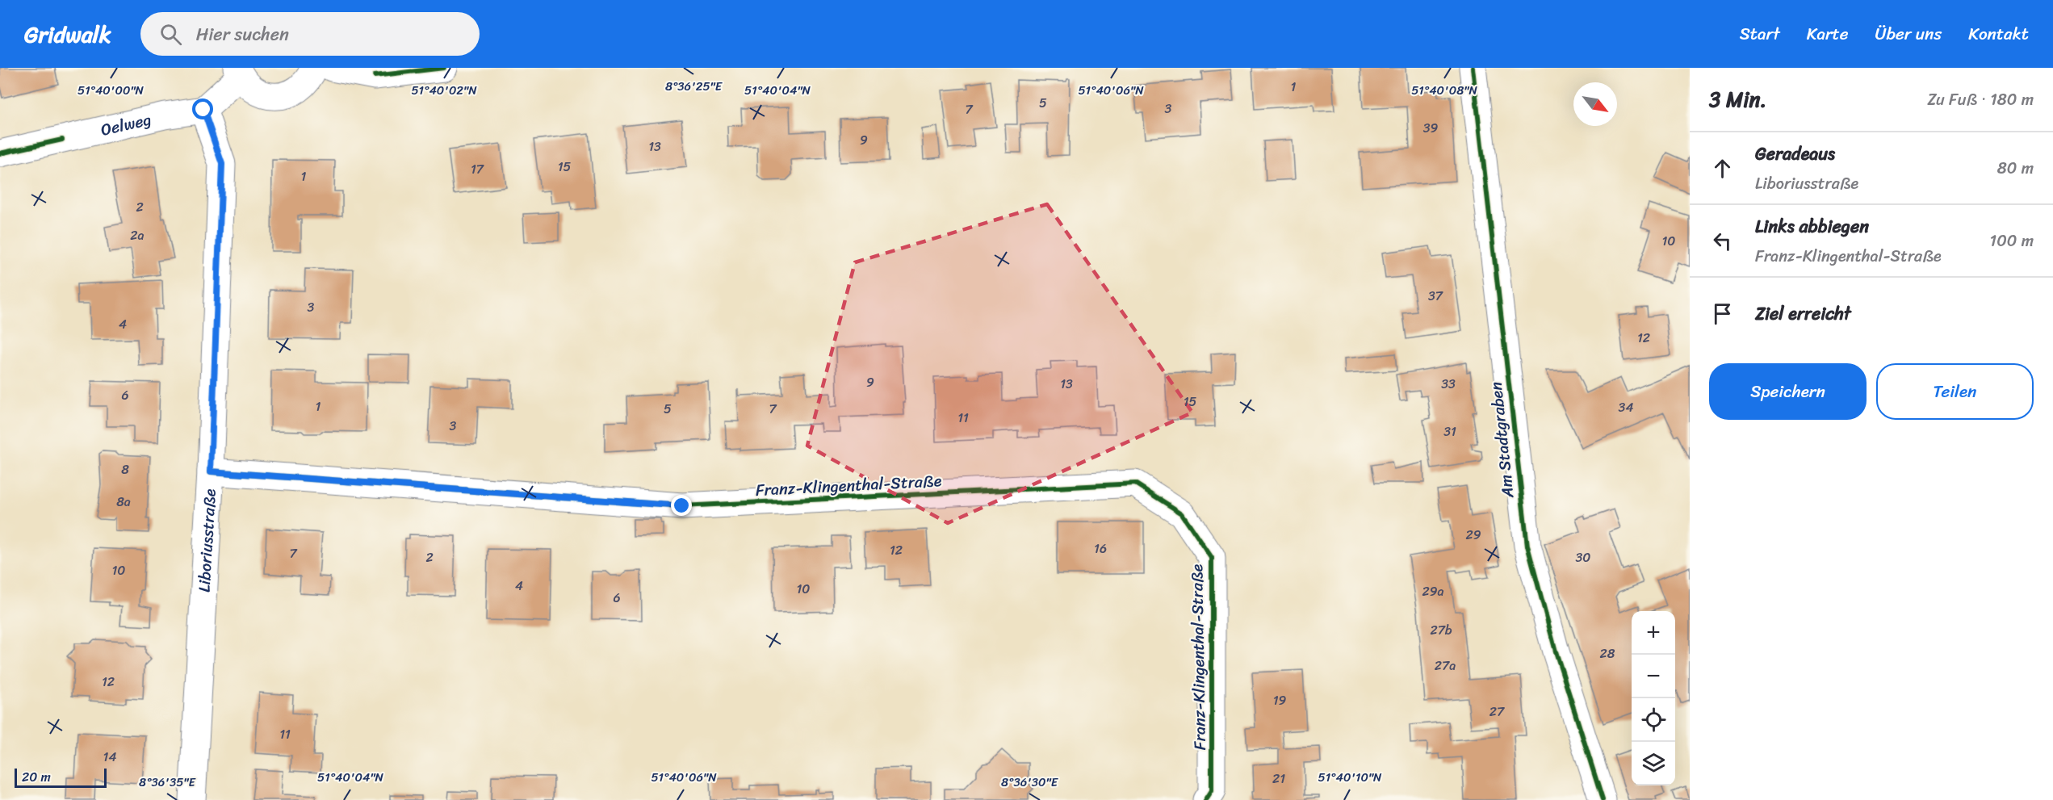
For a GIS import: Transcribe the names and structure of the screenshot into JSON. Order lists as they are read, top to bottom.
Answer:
{
  "streets": {
    "street": [
      "Oelweg",
      "Am Stadtgraben",
      "Franz-Klingenthal-Straße",
      "Liboriusstraße"
    ]
  },
  "crossings": [
    ["Oelweg", "Liboriusstraße"],
    ["Franz-Klingenthal-Straße", "Liboriusstraße"]
  ],
  "house_numbers": [
    "1",
    "5",
    "3",
    "7",
    "39",
    "9",
    "13",
    "15",
    "17",
    "1",
    "2",
    "2a",
    "10",
    "37",
    "3",
    "4",
    "12",
    "9",
    "13",
    "33",
    "6",
    "15",
    "1",
    "34",
    "5",
    "7",
    "11",
    "3",
    "31",
    "8",
    "8a",
    "29",
    "16",
    "12",
    "7",
    "2",
    "30",
    "10",
    "4",
    "10",
    "29a",
    "6",
    "27b",
    "28",
    "27a",
    "12",
    "19",
    "27",
    "11",
    "14",
    "21"
  ],
  "scale_bar": "20 m",
  "north": "bottom right",
  "page": {
    "header": "Gridwalk",
    "search": "Hier suchen",
    "nav": [
      "Start",
      "Karte",
      "Über uns",
      "Kontakt"
    ],
    "heading": ["3 Min.", "Zu Fuß · 180 m"],
    "list": [
      ["Geradeaus", "Liboriusstraße", "80 m"],
      ["Links abbiegen", "Franz-Klingenthal-Straße", "100 m"],
      "Ziel erreicht"
    ],
    "buttons": ["Speichern", "Teilen"],
    "map_buttons": ["+", "−"],
    "scale": "20 m"
  },
  "coordinates": [
    "8°36'25\"E",
    "51°40'04\"N",
    "51°40'06\"N",
    "51°40'08\"N",
    "51°40'00\"N",
    "51°40'02\"N",
    "51°40'10\"N",
    "8°36'35\"E",
    "8°36'30\"E"
  ]
}
